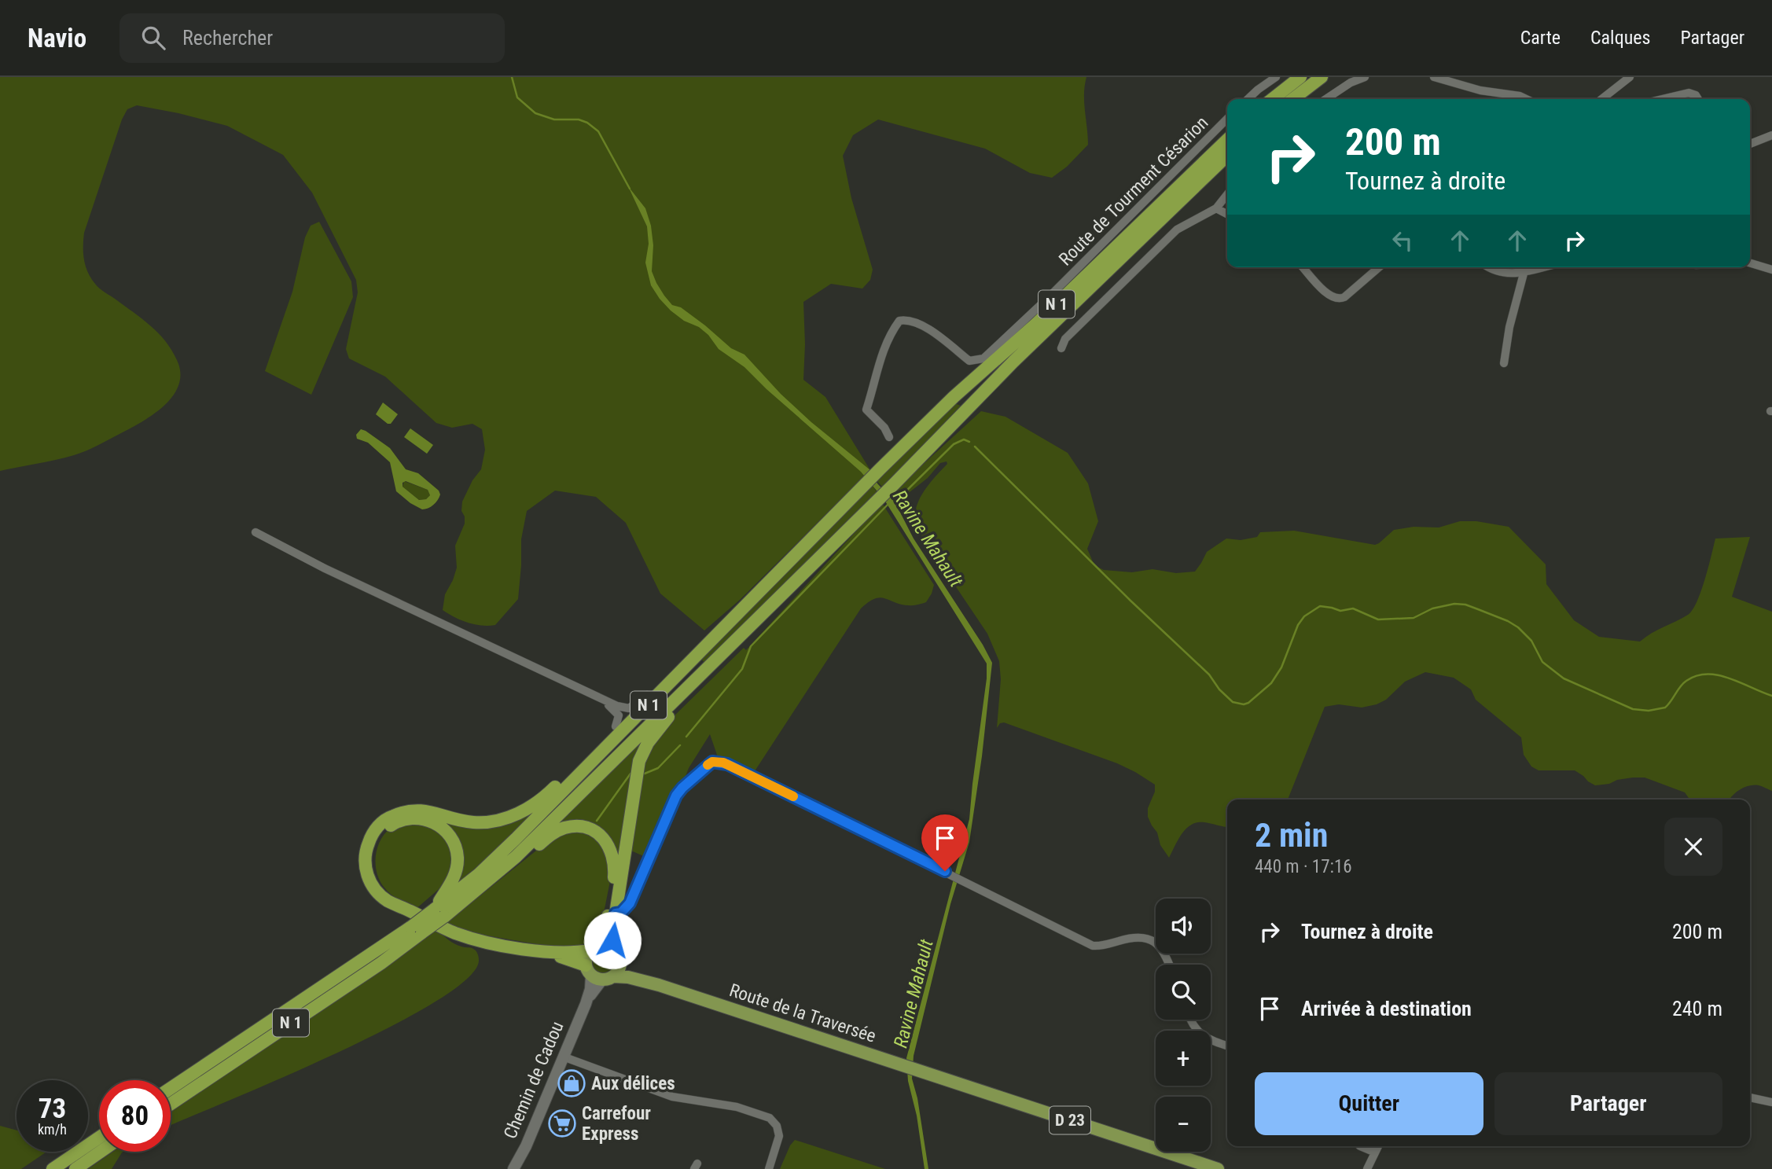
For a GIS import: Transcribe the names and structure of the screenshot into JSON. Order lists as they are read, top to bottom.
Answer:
{
  "streets": {
    "highway": ["N 1"],
    "main road": ["Route de la Traversée", "Chemin de Cadou", "D 23"],
    "street": ["Route de Tourment Césarion"]
  },
  "crossings": [
    ["Route de la Traversée", "Chemin de Cadou"]
  ],
  "water": ["Ravine Mahault"],
  "places": {
    "shop": ["Aux délices"],
    "supermarket": ["Carrefour Express"]
  },
  "page": {
    "header": "Navio",
    "search": "Rechercher",
    "nav": ["Carte", "Calques", "Partager"],
    "turn": ["200 m", "Tournez à droite"],
    "heading": ["2 min", "440 m · 17:16"],
    "list": [
      {
        "name": "Tournez à droite",
        "value": "200 m"
      },
      {
        "name": "Arrivée à destination",
        "value": "240 m"
      }
    ],
    "map_buttons": ["+", "−"],
    "buttons": ["Quitter", "Partager"],
    "speed": "73 km/h",
    "limit": "80"
  }
}
